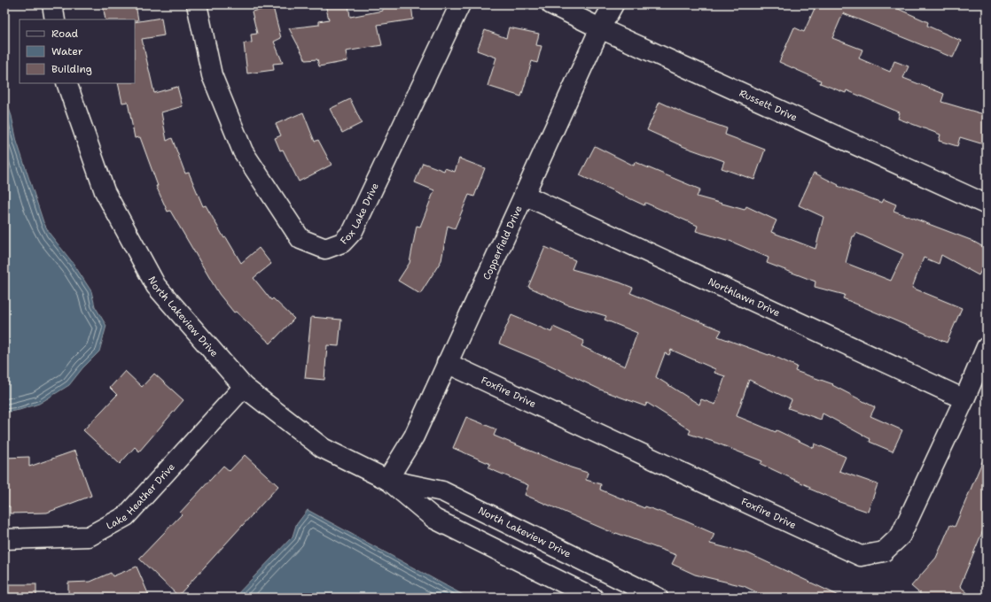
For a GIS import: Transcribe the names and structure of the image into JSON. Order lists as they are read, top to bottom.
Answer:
{
  "streets": {
    "street": [
      "Russett Drive",
      "Fox Lake Drive",
      "Copperfield Drive",
      "Northlawn Drive",
      "North Lakeview Drive",
      "Foxfire Drive",
      "Lake Heather Drive"
    ]
  },
  "crossings": [
    ["Russett Drive", "Copperfield Drive"],
    ["Copperfield Drive", "Northlawn Drive"],
    ["Copperfield Drive", "North Lakeview Drive"],
    ["Copperfield Drive", "Foxfire Drive"],
    ["Northlawn Drive", "Foxfire Drive"],
    ["North Lakeview Drive", "Lake Heather Drive"]
  ],
  "legend": ["Road", "Water", "Building"]
}
